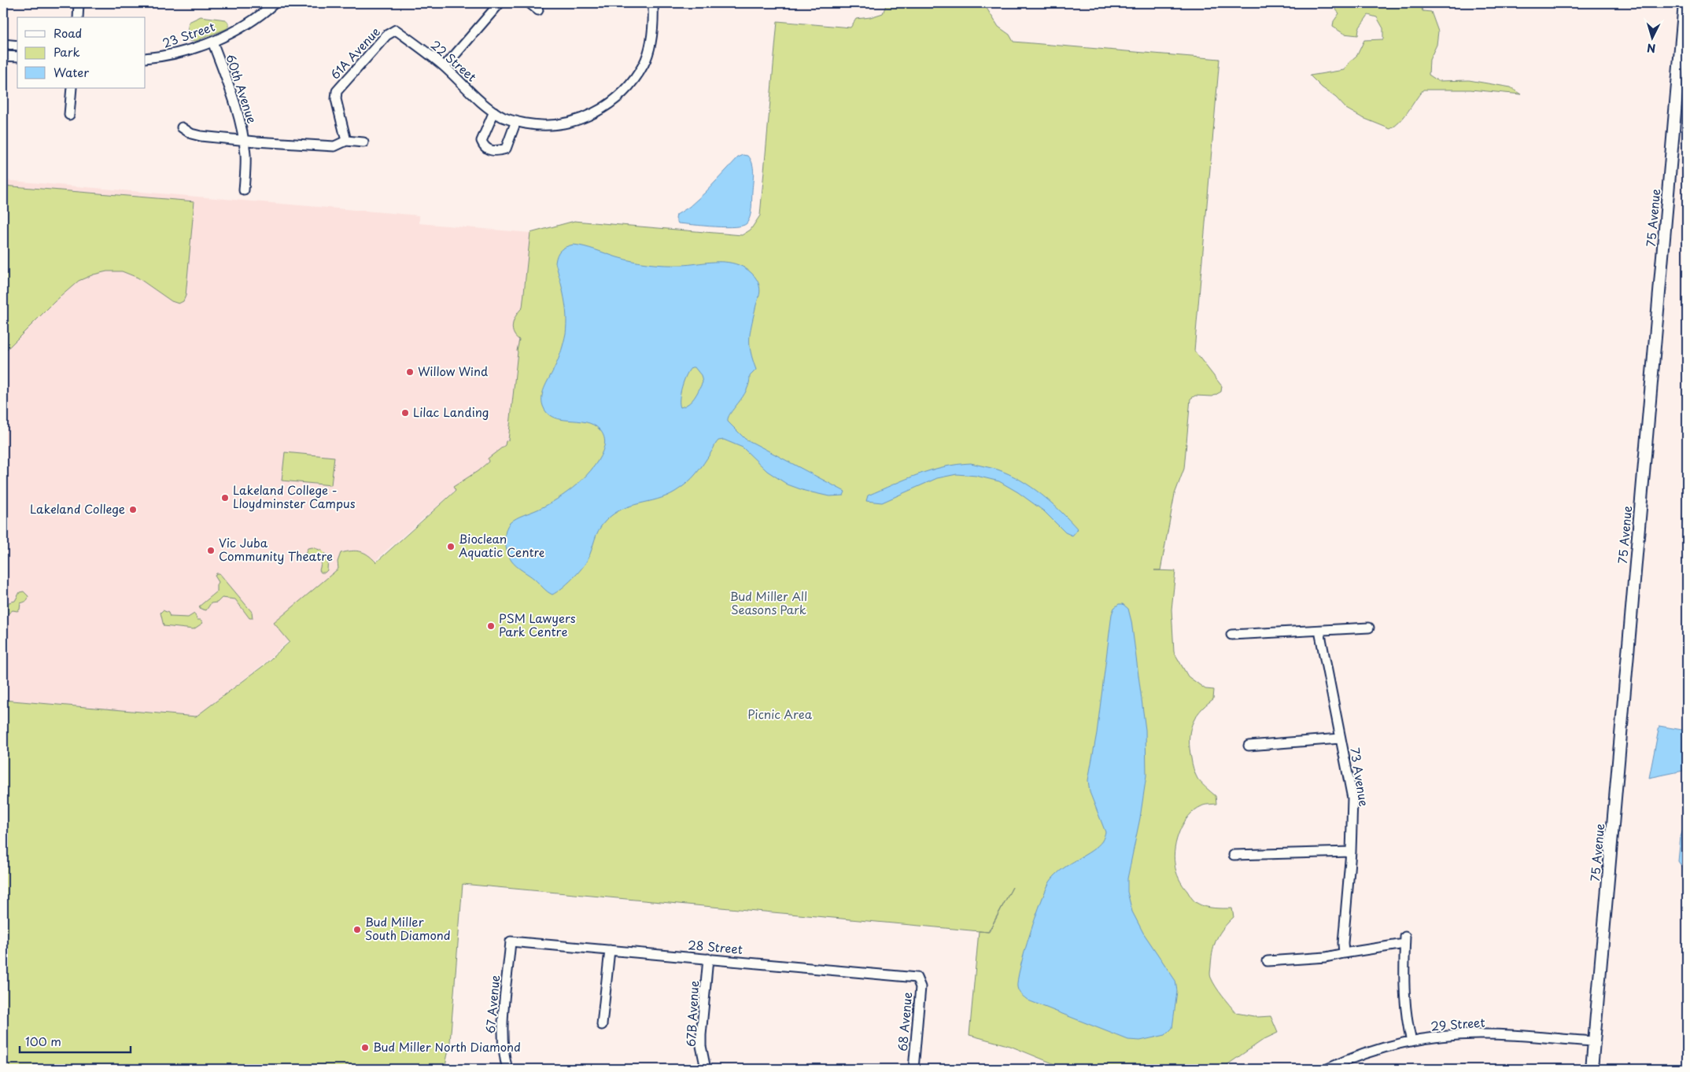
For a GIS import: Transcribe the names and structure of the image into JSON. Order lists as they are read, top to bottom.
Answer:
{
  "streets": {
    "main road": ["75 Avenue"],
    "street": [
      "23 Street",
      "61A Avenue",
      "22 Street",
      "60th Avenue",
      "73 Avenue",
      "28 Street",
      "67 Avenue",
      "67B Avenue",
      "68 Avenue",
      "29 Street"
    ]
  },
  "crossings": [
    ["23 Street", "60th Avenue"],
    ["61A Avenue", "22 Street"],
    ["75 Avenue", "29 Street"],
    ["28 Street", "67 Avenue"],
    ["28 Street", "67B Avenue"],
    ["28 Street", "68 Avenue"]
  ],
  "parks": ["Bud Miller All Seasons Park", "Picnic Area"],
  "places": [
    "Willow Wind",
    "Lilac Landing",
    "Lakeland College - Lloydminster Campus",
    "Lakeland College",
    "Bioclean Aquatic Centre",
    "Vic Juba Community Theatre",
    "PSM Lawyers Park Centre",
    "Bud Miller South Diamond",
    "Bud Miller North Diamond"
  ],
  "legend": ["Road", "Park", "Water"],
  "scale_bar": "100 m",
  "north": "bottom"
}
